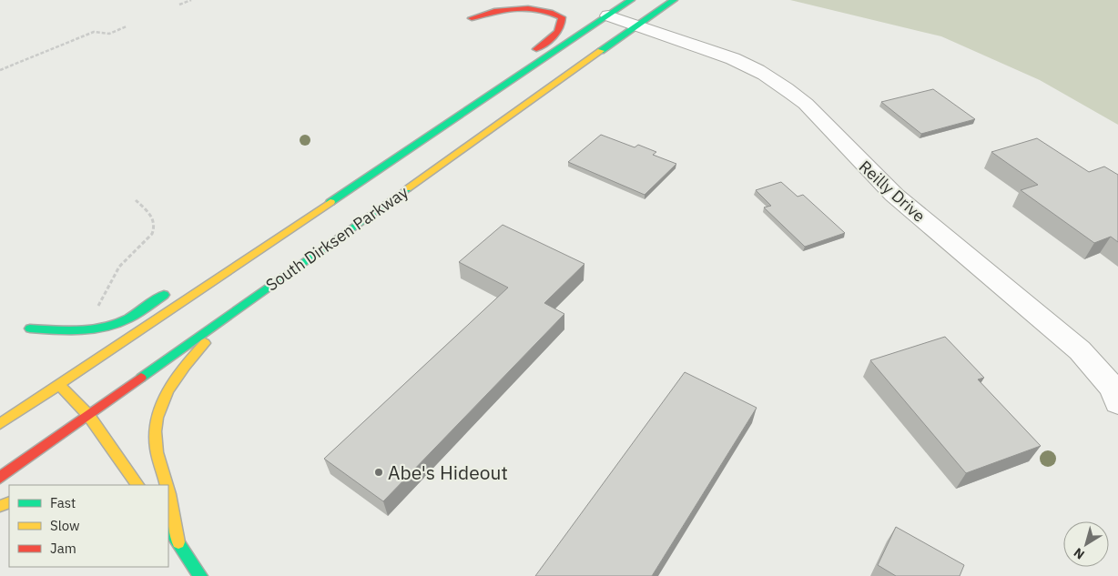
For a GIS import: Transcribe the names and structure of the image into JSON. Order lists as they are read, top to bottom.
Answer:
{
  "streets": {
    "main road": ["South Dirksen Parkway"],
    "street": ["Reilly Drive"]
  },
  "crossings": [
    ["Reilly Drive", "South Dirksen Parkway"]
  ],
  "places": ["Abe's Hideout"],
  "legend": ["Fast", "Slow", "Jam"],
  "north": "bottom left"
}
